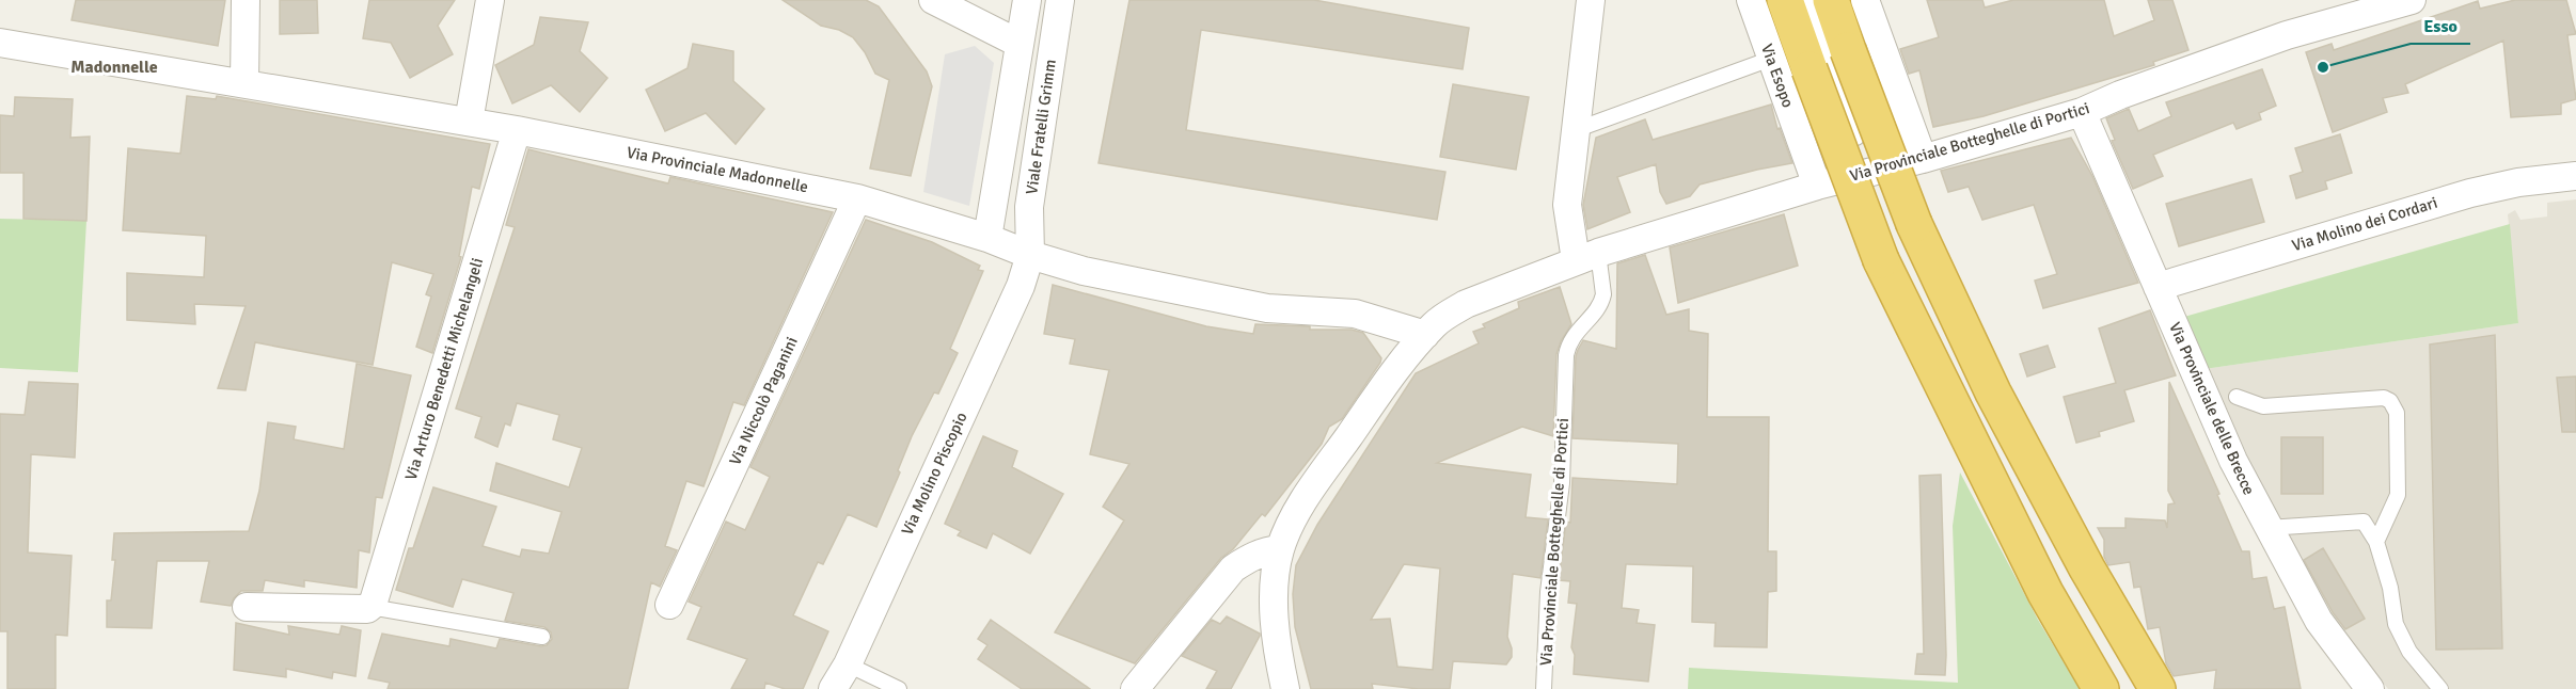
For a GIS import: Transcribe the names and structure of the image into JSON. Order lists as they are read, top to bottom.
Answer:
{
  "streets": {
    "street": [
      "Via Esopo",
      "Viale Fratelli Grimm",
      "Via Provinciale Botteghelle di Portici",
      "Via Provinciale Madonnelle",
      "Via Molino dei Cordari",
      "Via Arturo Benedetti Michelangeli",
      "Via Niccolò Paganini",
      "Via Provinciale delle Brecce",
      "Via Molino Piscopio"
    ]
  },
  "crossings": [
    ["Via Esopo", "Via Provinciale Botteghelle di Portici"],
    ["Viale Fratelli Grimm", "Via Provinciale Madonnelle"],
    ["Viale Fratelli Grimm", "Via Molino Piscopio"],
    ["Via Provinciale Botteghelle di Portici", "Via Provinciale Madonnelle"],
    ["Via Provinciale Botteghelle di Portici", "Via Provinciale delle Brecce"],
    ["Via Provinciale Madonnelle", "Via Arturo Benedetti Michelangeli"],
    ["Via Provinciale Madonnelle", "Via Niccolò Paganini"],
    ["Via Provinciale Madonnelle", "Via Molino Piscopio"],
    ["Via Molino dei Cordari", "Via Provinciale delle Brecce"]
  ],
  "districts": ["Madonnelle"],
  "places": ["Esso"]
}
